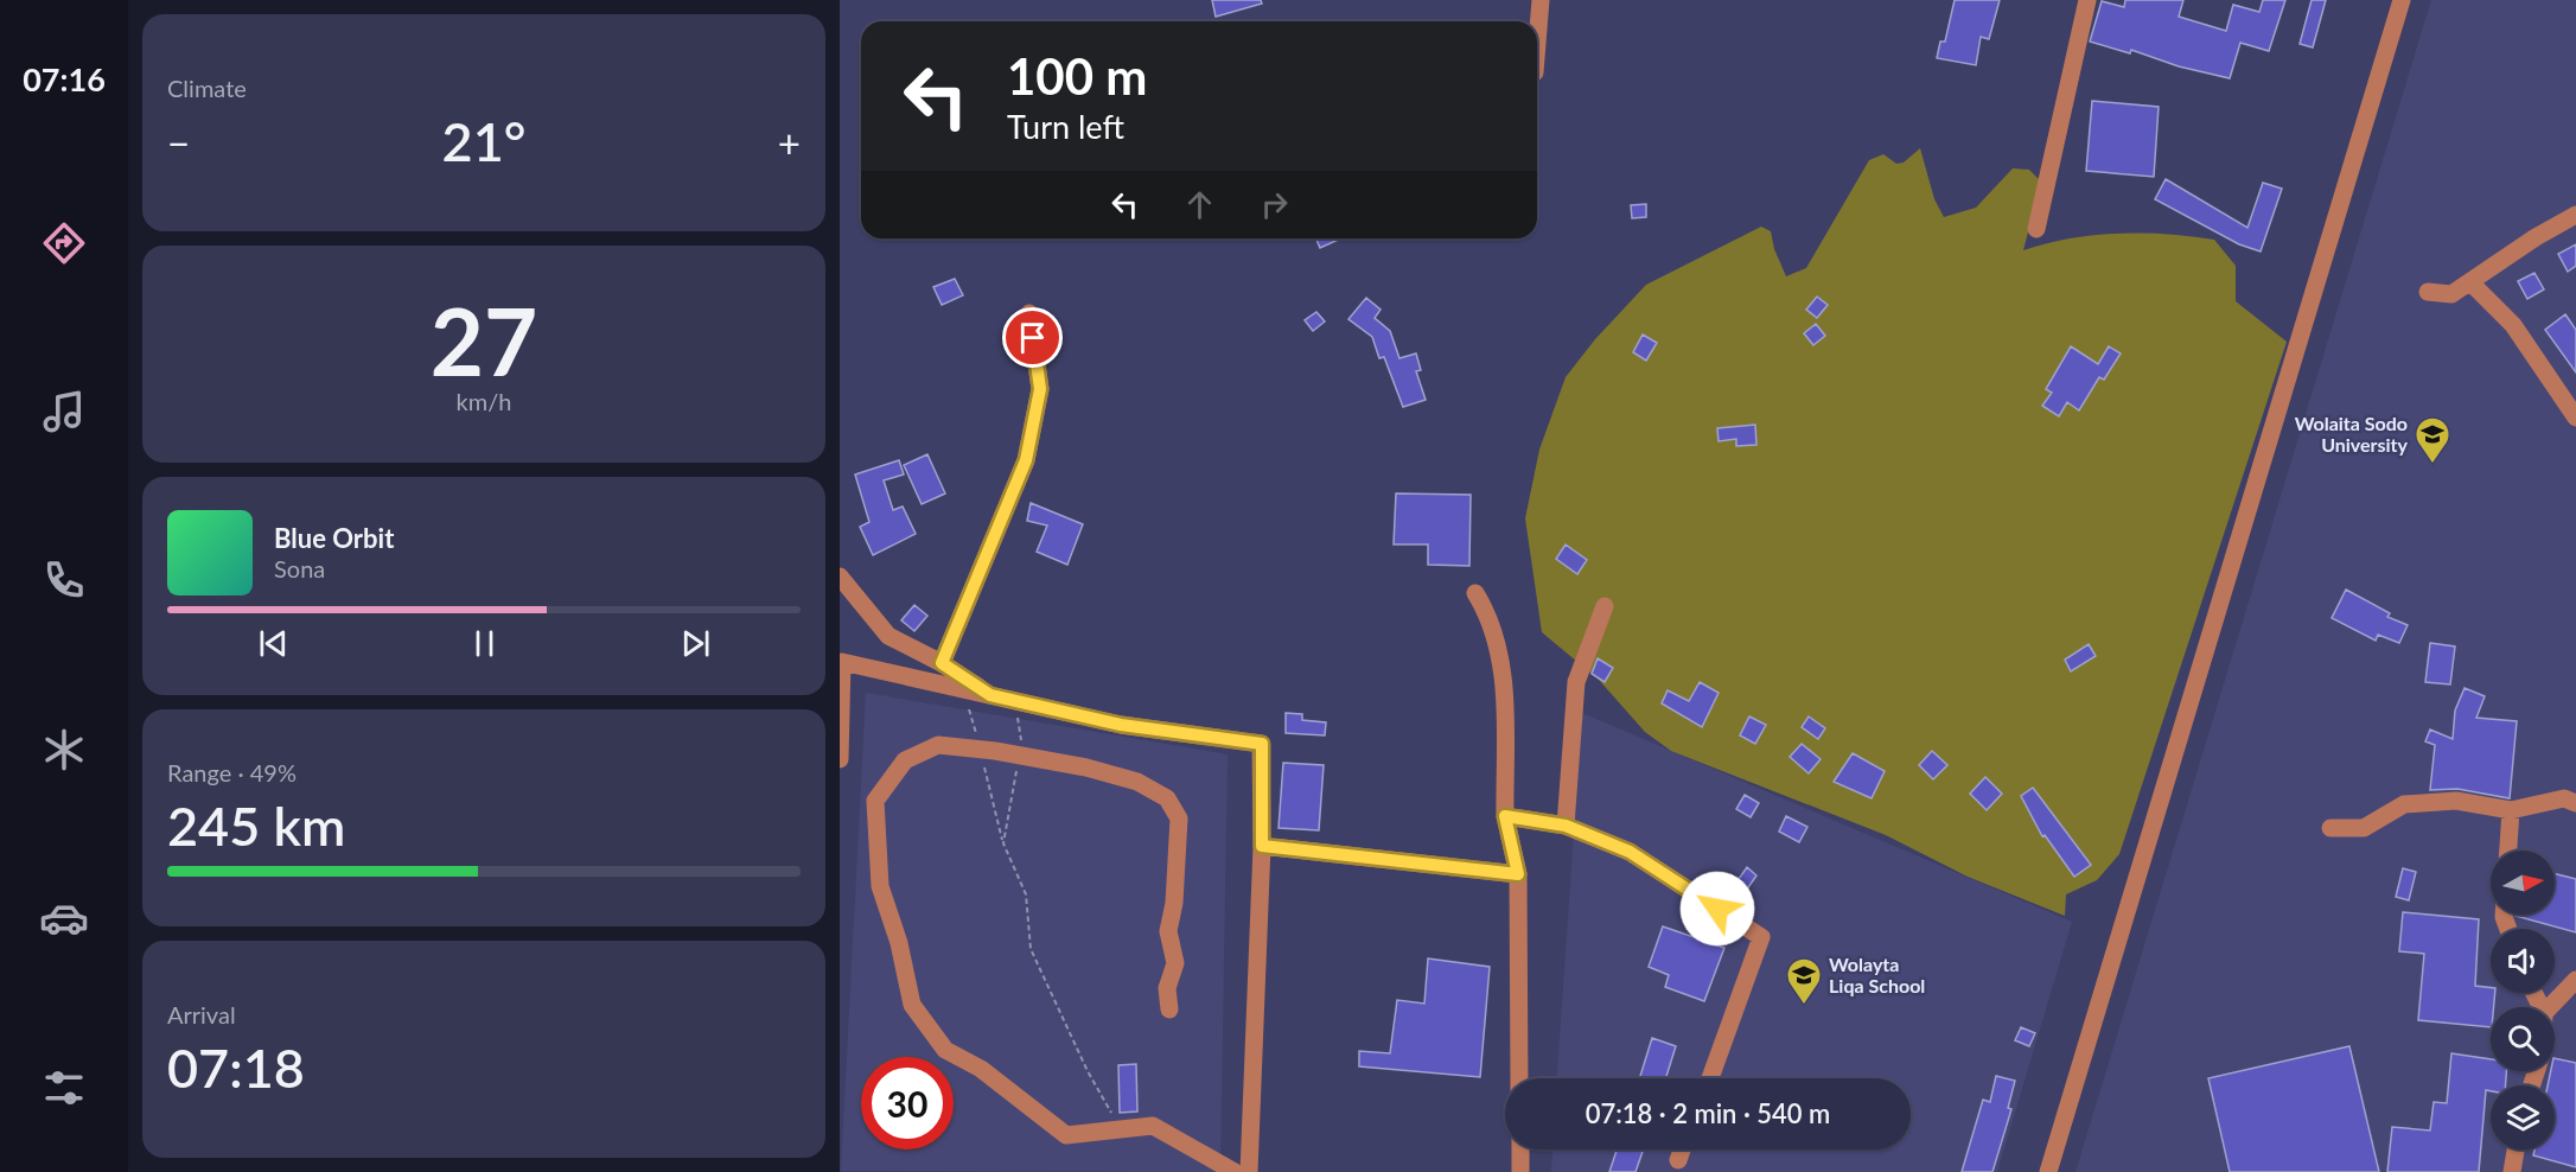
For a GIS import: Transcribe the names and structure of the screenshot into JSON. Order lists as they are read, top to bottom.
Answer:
{
  "places": {
    "school or university": ["Wolaita Sodo University", "Wolayta Liqa School"]
  },
  "north": "right",
  "page": {
    "tabs": "07:16",
    "tile": [
      "Climate",
      ["27", "km/h"],
      ["Range · 49%", "245 km"],
      ["Arrival", "07:18"]
    ],
    "turn": ["100 m", "Turn left"],
    "heat": ["−", "21°", "+"],
    "song": ["Blue Orbit", "Sona"],
    "limit": "30",
    "trip": "07:18 · 2 min · 540 m"
  }
}
